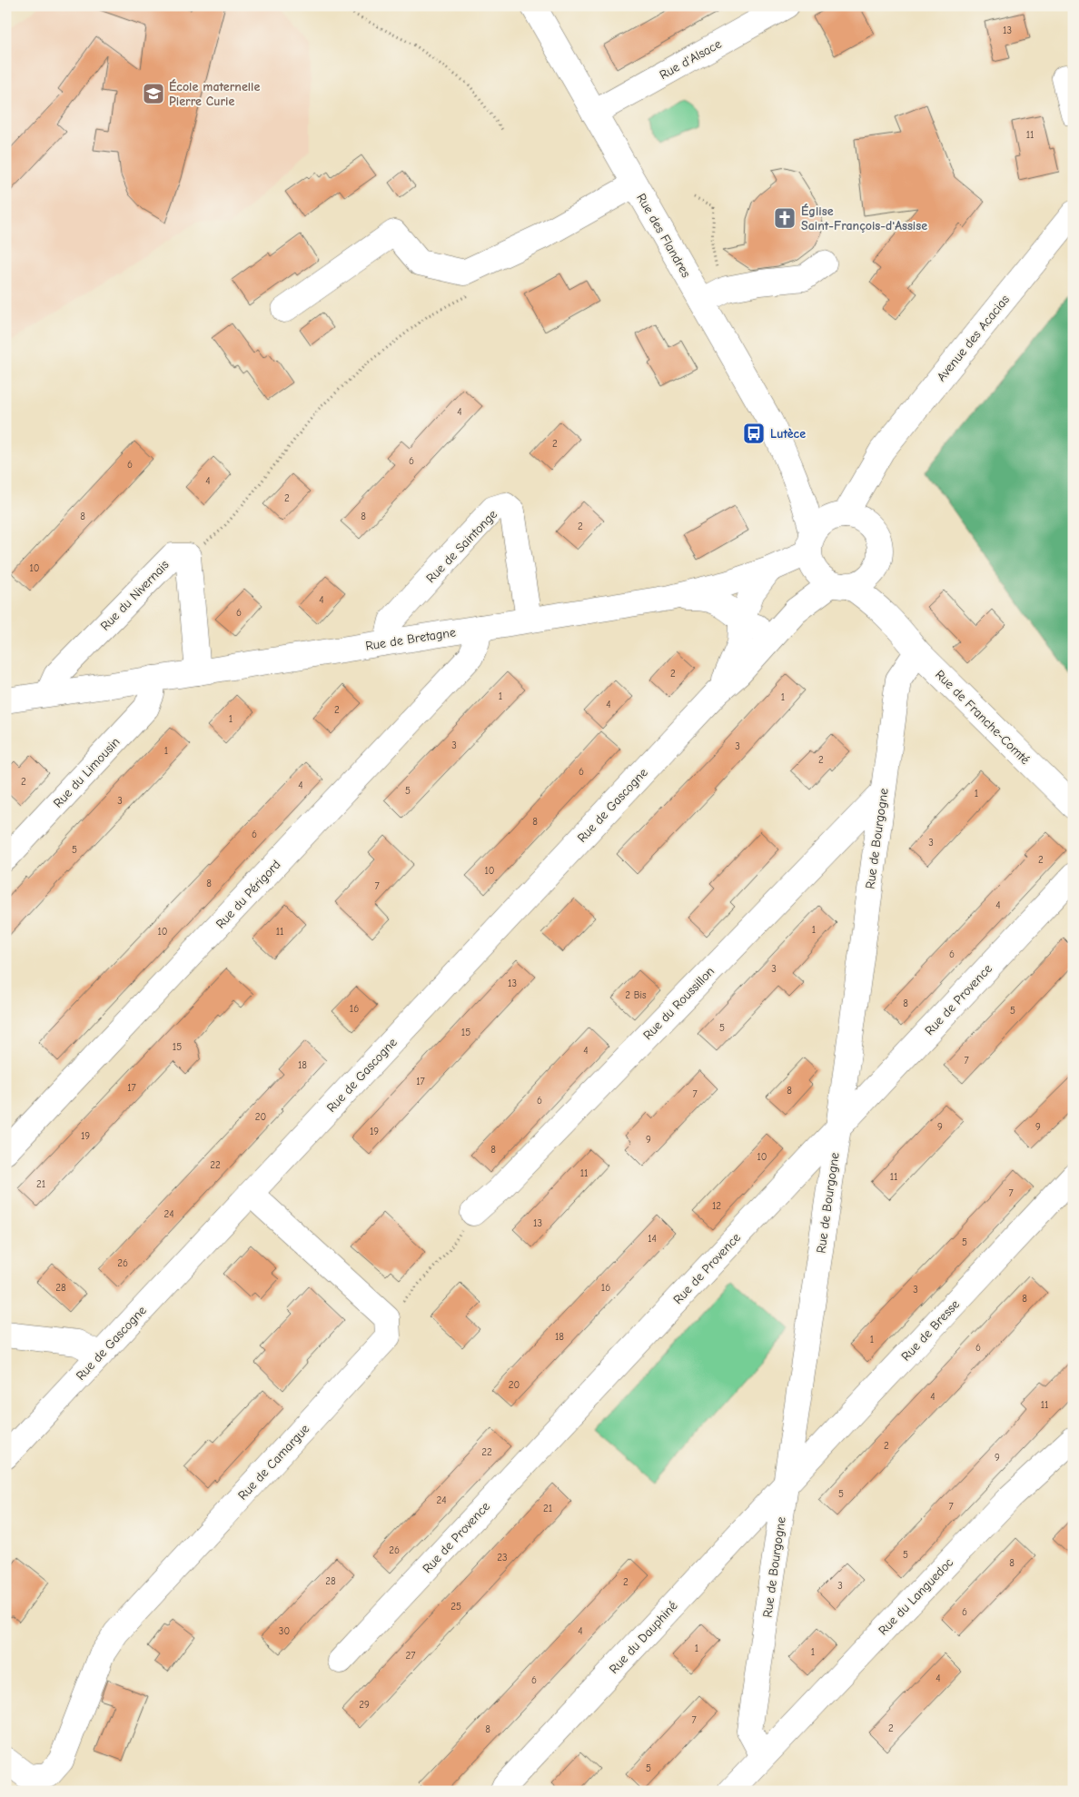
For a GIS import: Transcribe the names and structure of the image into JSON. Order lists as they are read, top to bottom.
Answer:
{
  "streets": {
    "street": [
      "Rue d'Alsace",
      "Rue des Flandres",
      "Avenue des Acacias",
      "Rue de Saintonge",
      "Rue du Nivernais",
      "Rue de Bretagne",
      "Rue de Franche-Comté",
      "Rue du Limousin",
      "Rue de Gascogne",
      "Rue de Bourgogne",
      "Rue du Périgord",
      "Rue de Provence",
      "Rue du Roussillon",
      "Rue de Bresse",
      "Rue de Camargue",
      "Rue du Languedoc",
      "Rue du Dauphiné"
    ]
  },
  "crossings": [
    ["Rue d'Alsace", "Rue des Flandres"],
    ["Rue des Flandres", "Avenue des Acacias"],
    ["Rue des Flandres", "Rue de Bretagne"],
    ["Rue des Flandres", "Rue de Franche-Comté"],
    ["Rue des Flandres", "Rue de Gascogne"],
    ["Avenue des Acacias", "Rue de Bretagne"],
    ["Avenue des Acacias", "Rue de Franche-Comté"],
    ["Avenue des Acacias", "Rue de Gascogne"],
    ["Rue de Saintonge", "Rue de Bretagne"],
    ["Rue du Nivernais", "Rue de Bretagne"],
    ["Rue de Bretagne", "Rue de Franche-Comté"],
    ["Rue de Bretagne", "Rue du Limousin"],
    ["Rue de Bretagne", "Rue de Gascogne"],
    ["Rue de Bretagne", "Rue du Périgord"],
    ["Rue de Franche-Comté", "Rue de Gascogne"],
    ["Rue de Franche-Comté", "Rue de Bourgogne"],
    ["Rue de Bourgogne", "Rue de Provence"],
    ["Rue de Bourgogne", "Rue du Roussillon"],
    ["Rue de Bourgogne", "Rue de Bresse"],
    ["Rue de Bourgogne", "Rue du Languedoc"],
    ["Rue de Bourgogne", "Rue du Dauphiné"],
    ["Rue de Bresse", "Rue du Dauphiné"]
  ],
  "places": {
    "school or university": ["École maternelle Pierre Curie"],
    "church": ["Église Saint-François-d'Assise"],
    "bus stop": ["Lutèce"]
  },
  "house_numbers": [
    "13",
    "11",
    "4",
    "2",
    "6",
    "6",
    "4",
    "2",
    "8",
    "8",
    "2",
    "10",
    "4",
    "6",
    "2",
    "1",
    "1",
    "4",
    "2",
    "1",
    "3",
    "3",
    "1",
    "2",
    "6",
    "2",
    "4",
    "5",
    "1",
    "3",
    "8",
    "6",
    "3",
    "5",
    "2",
    "10",
    "8",
    "7",
    "4",
    "1",
    "10",
    "11",
    "6",
    "3",
    "13",
    "2 Bis",
    "8",
    "16",
    "5",
    "5",
    "15",
    "15",
    "4",
    "7",
    "18",
    "17",
    "17",
    "8",
    "7",
    "6",
    "20",
    "9",
    "9",
    "19",
    "19",
    "9",
    "8",
    "10",
    "22",
    "11",
    "11",
    "21",
    "7",
    "12",
    "24",
    "13",
    "14",
    "5",
    "26",
    "28",
    "16",
    "3",
    "8",
    "18",
    "1",
    "6",
    "20",
    "4",
    "11",
    "2",
    "22",
    "9",
    "5",
    "24",
    "7",
    "21",
    "26",
    "5",
    "23",
    "8",
    "28",
    "2",
    "3",
    "25",
    "6",
    "30",
    "4",
    "1",
    "1",
    "27",
    "4",
    "6",
    "29",
    "7",
    "2",
    "8",
    "5"
  ]
}
